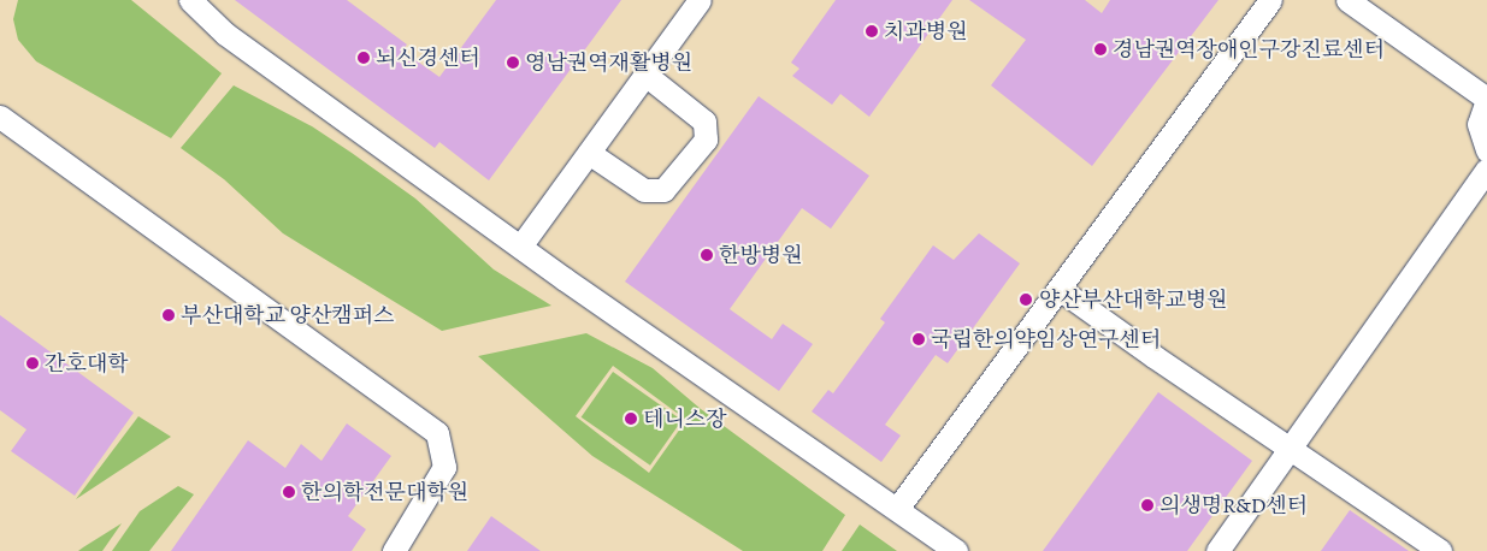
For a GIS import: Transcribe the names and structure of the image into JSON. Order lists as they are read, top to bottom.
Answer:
{
  "places": [
    "치과병원",
    "경남권역장애인구강진료센터",
    "뇌신경센터",
    "영남권역재활병원",
    "한방병원",
    "양산부산대학교병원",
    "부산대학교 양산캠퍼스",
    "국립한의약임상연구센터",
    "간호대학",
    "테니스장",
    "한의학전문대학원",
    "의생명R&D센터"
  ]
}
